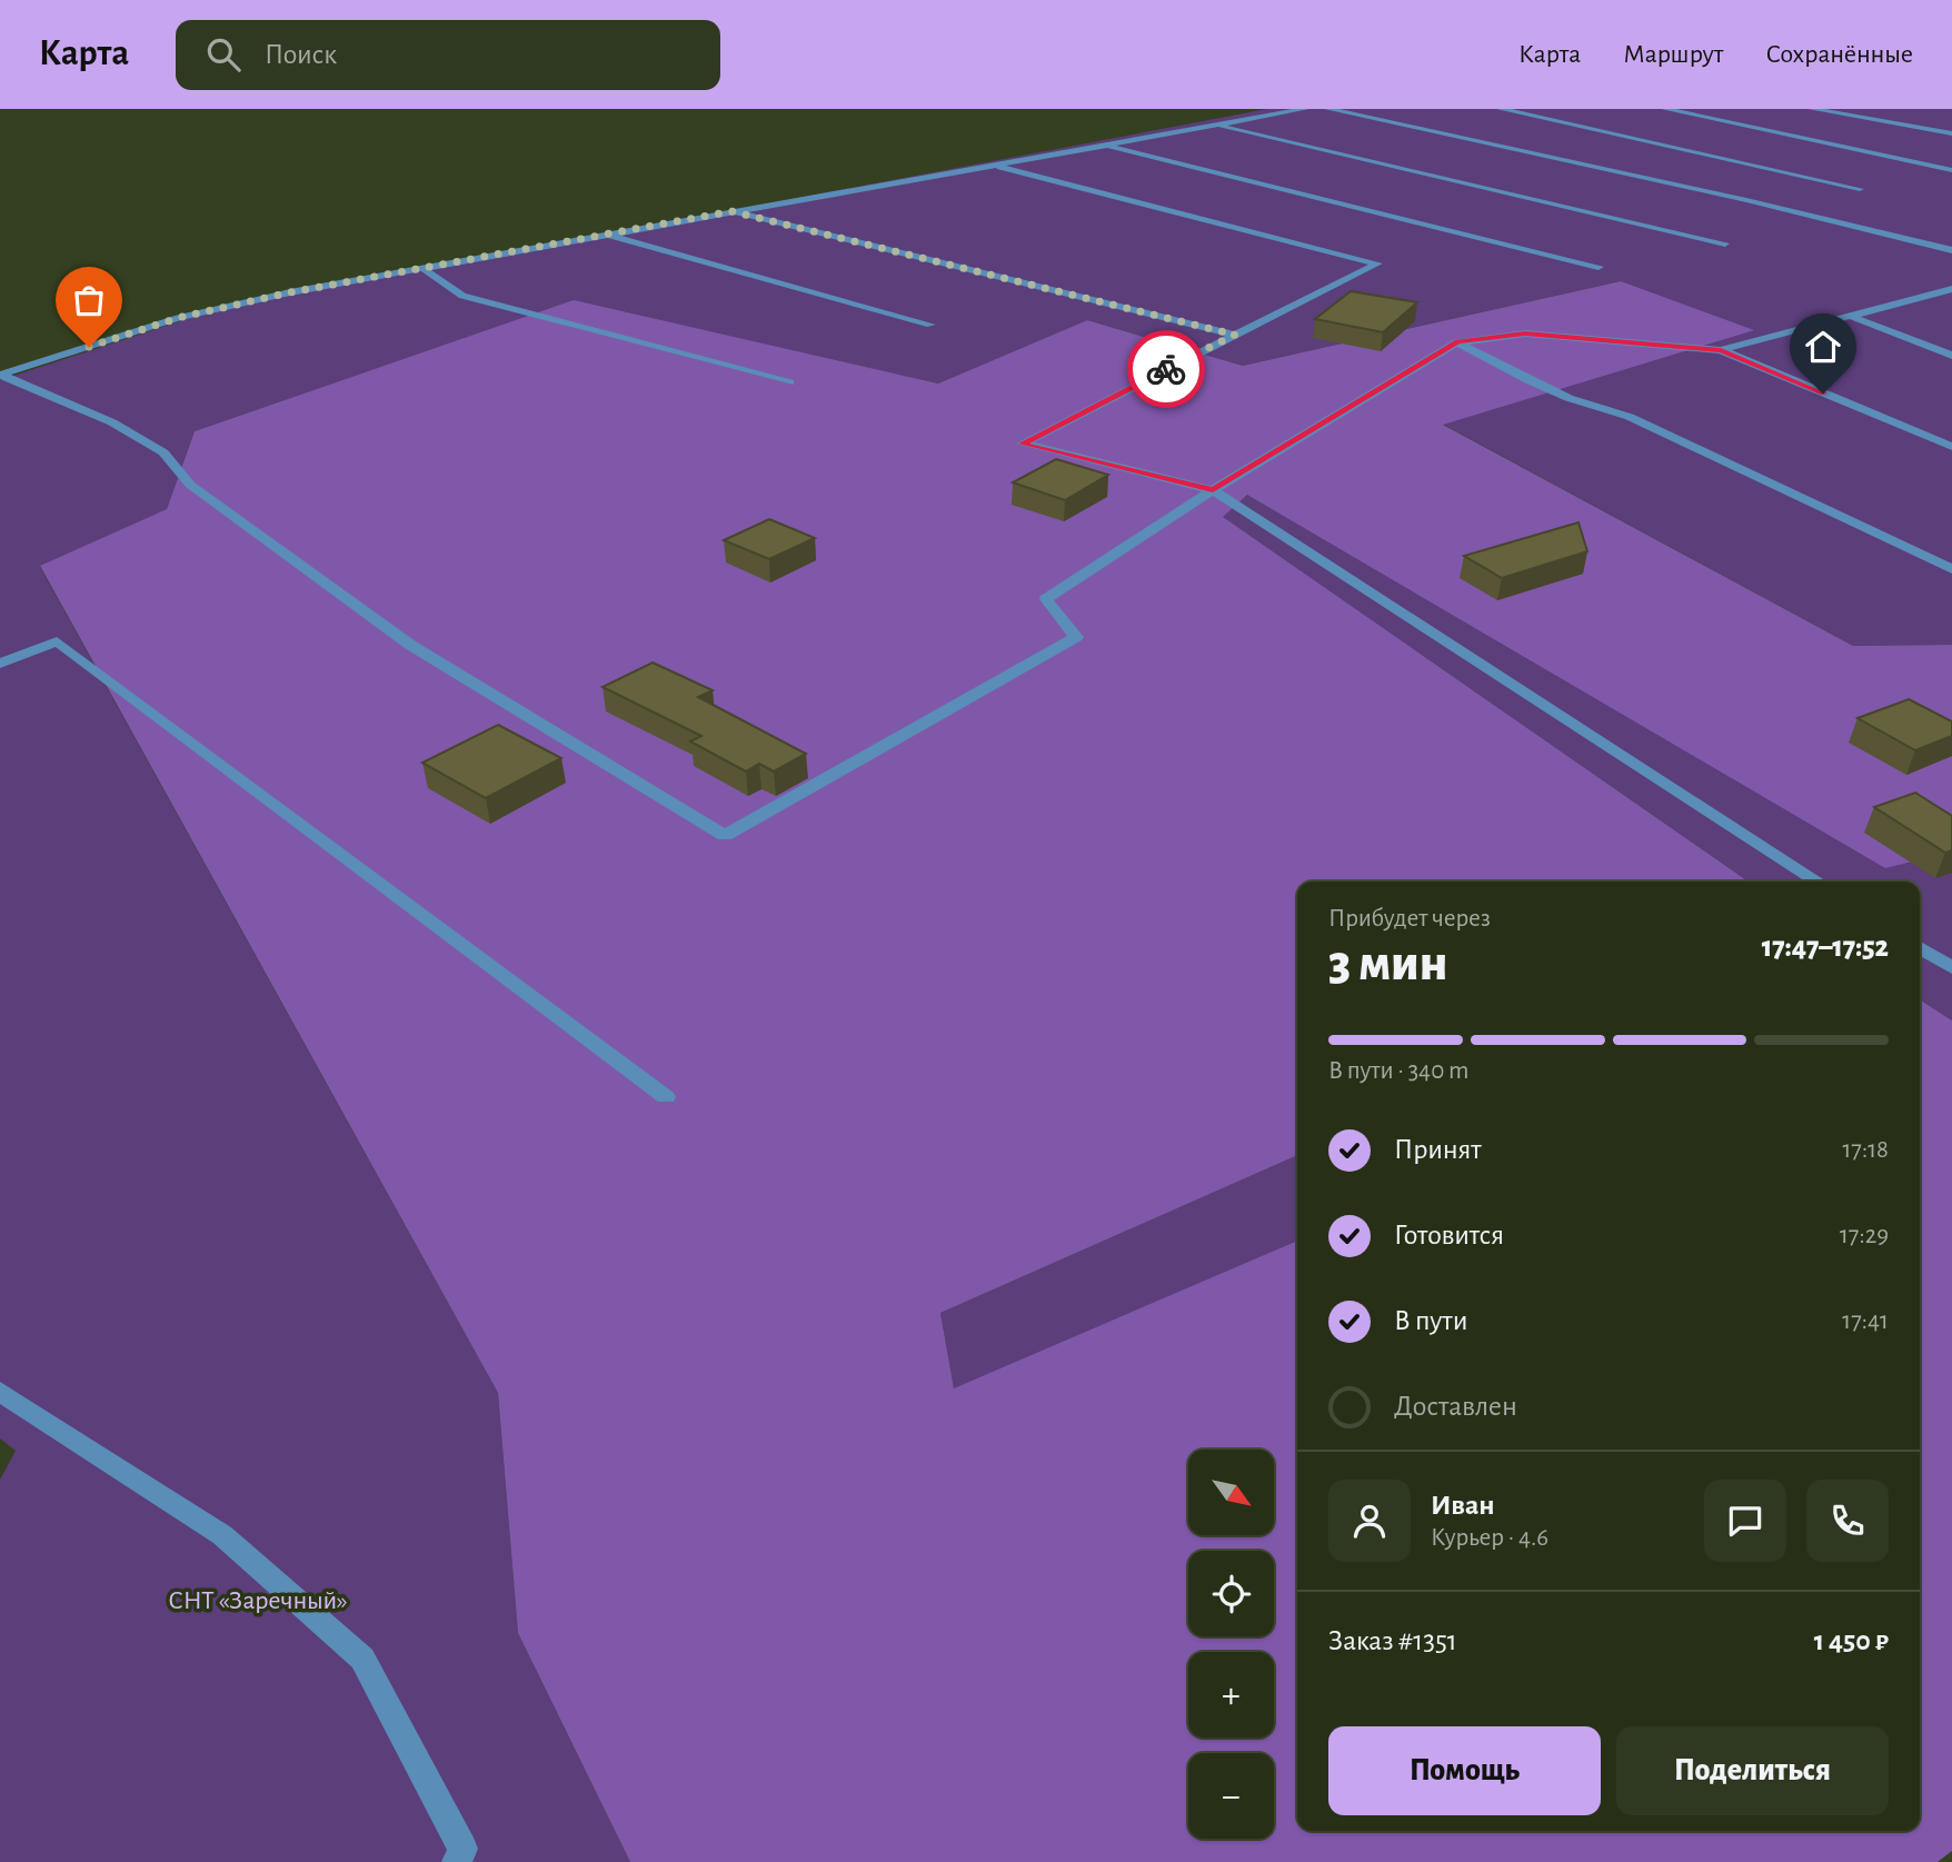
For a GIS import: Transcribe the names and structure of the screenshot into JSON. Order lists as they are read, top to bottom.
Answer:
{
  "parks": ["СНТ «Заречный»"],
  "north": "bottom right",
  "page": {
    "header": "Карта",
    "search": "Поиск",
    "nav": ["Карта", "Маршрут", "Сохранённые"],
    "heading": ["3 мин", "Прибудет через", "17:47–17:52"],
    "panel": [
      "Иван",
      "Курьер · 4.6",
      "Заказ #1351",
      "1 450 ₽"
    ],
    "bar": "В пути · 340 m",
    "list": [
      ["Принят", "17:18"],
      ["Готовится", "17:29"],
      ["В пути", "17:41"],
      "Доставлен"
    ],
    "map_buttons": ["+", "−"],
    "buttons": ["Помощь", "Поделиться"]
  }
}
